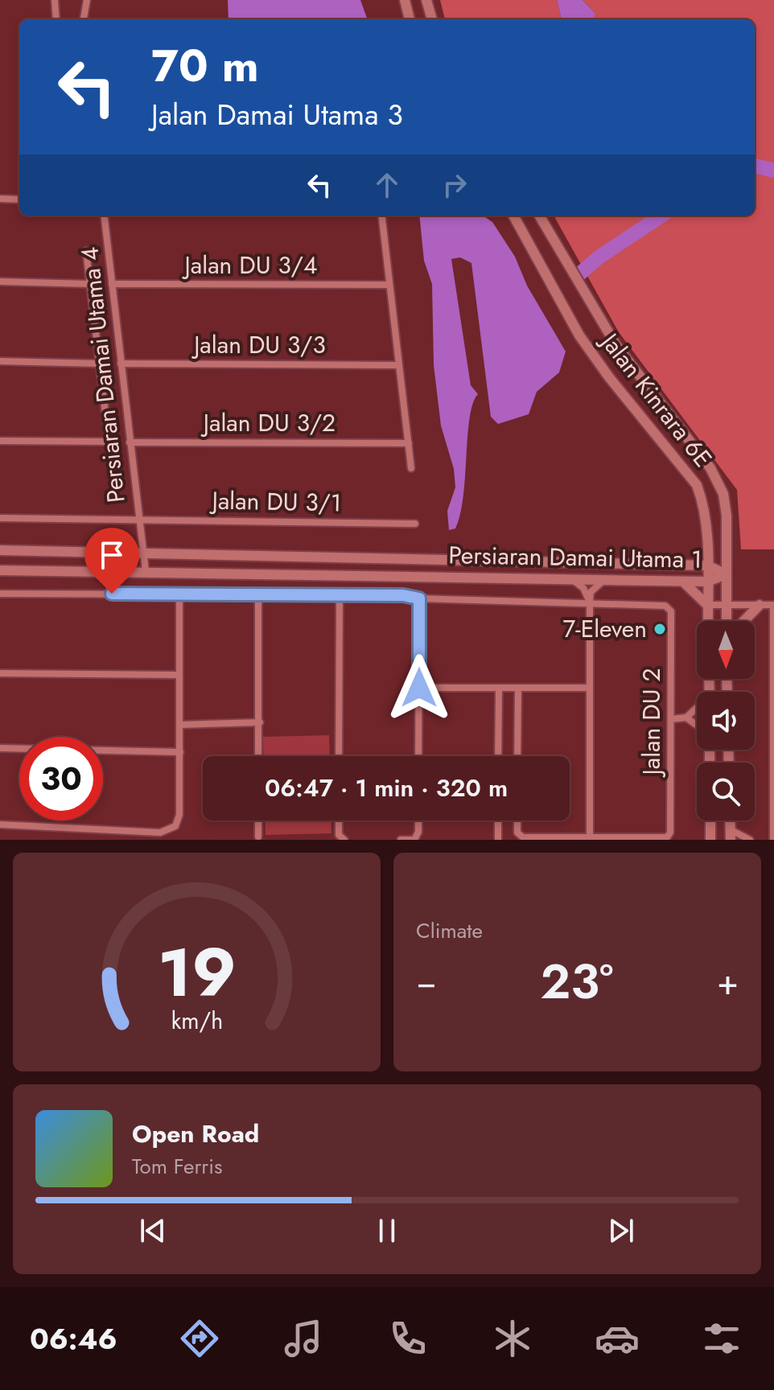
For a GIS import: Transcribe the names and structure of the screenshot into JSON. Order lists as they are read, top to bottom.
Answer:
{
  "streets": {
    "street": [
      "Jalan DU 3/4",
      "Jalan DU 3/3",
      "Persiaran Damai Utama 4",
      "Jalan Kinrara 6E",
      "Jalan DU 3/2",
      "Jalan DU 3/1",
      "Persiaran Damai Utama 1",
      "Jalan DU 2"
    ]
  },
  "crossings": [
    ["Jalan DU 3/4", "Persiaran Damai Utama 4"],
    ["Jalan DU 3/3", "Persiaran Damai Utama 4"],
    ["Persiaran Damai Utama 4", "Jalan DU 3/2"],
    ["Persiaran Damai Utama 4", "Jalan DU 3/1"],
    ["Persiaran Damai Utama 4", "Persiaran Damai Utama 1"],
    ["Jalan Kinrara 6E", "Persiaran Damai Utama 1"]
  ],
  "places": ["7-Eleven"],
  "north": "bottom",
  "page": {
    "turn": ["70 m", "Jalan Damai Utama 3"],
    "limit": "30",
    "trip": "06:47 · 1 min · 320 m",
    "tile": "Climate",
    "heat": ["−", "23°", "+"],
    "song": ["Open Road", "Tom Ferris"],
    "tabs": "06:46",
    "gauge": ["19", "km/h"]
  }
}
